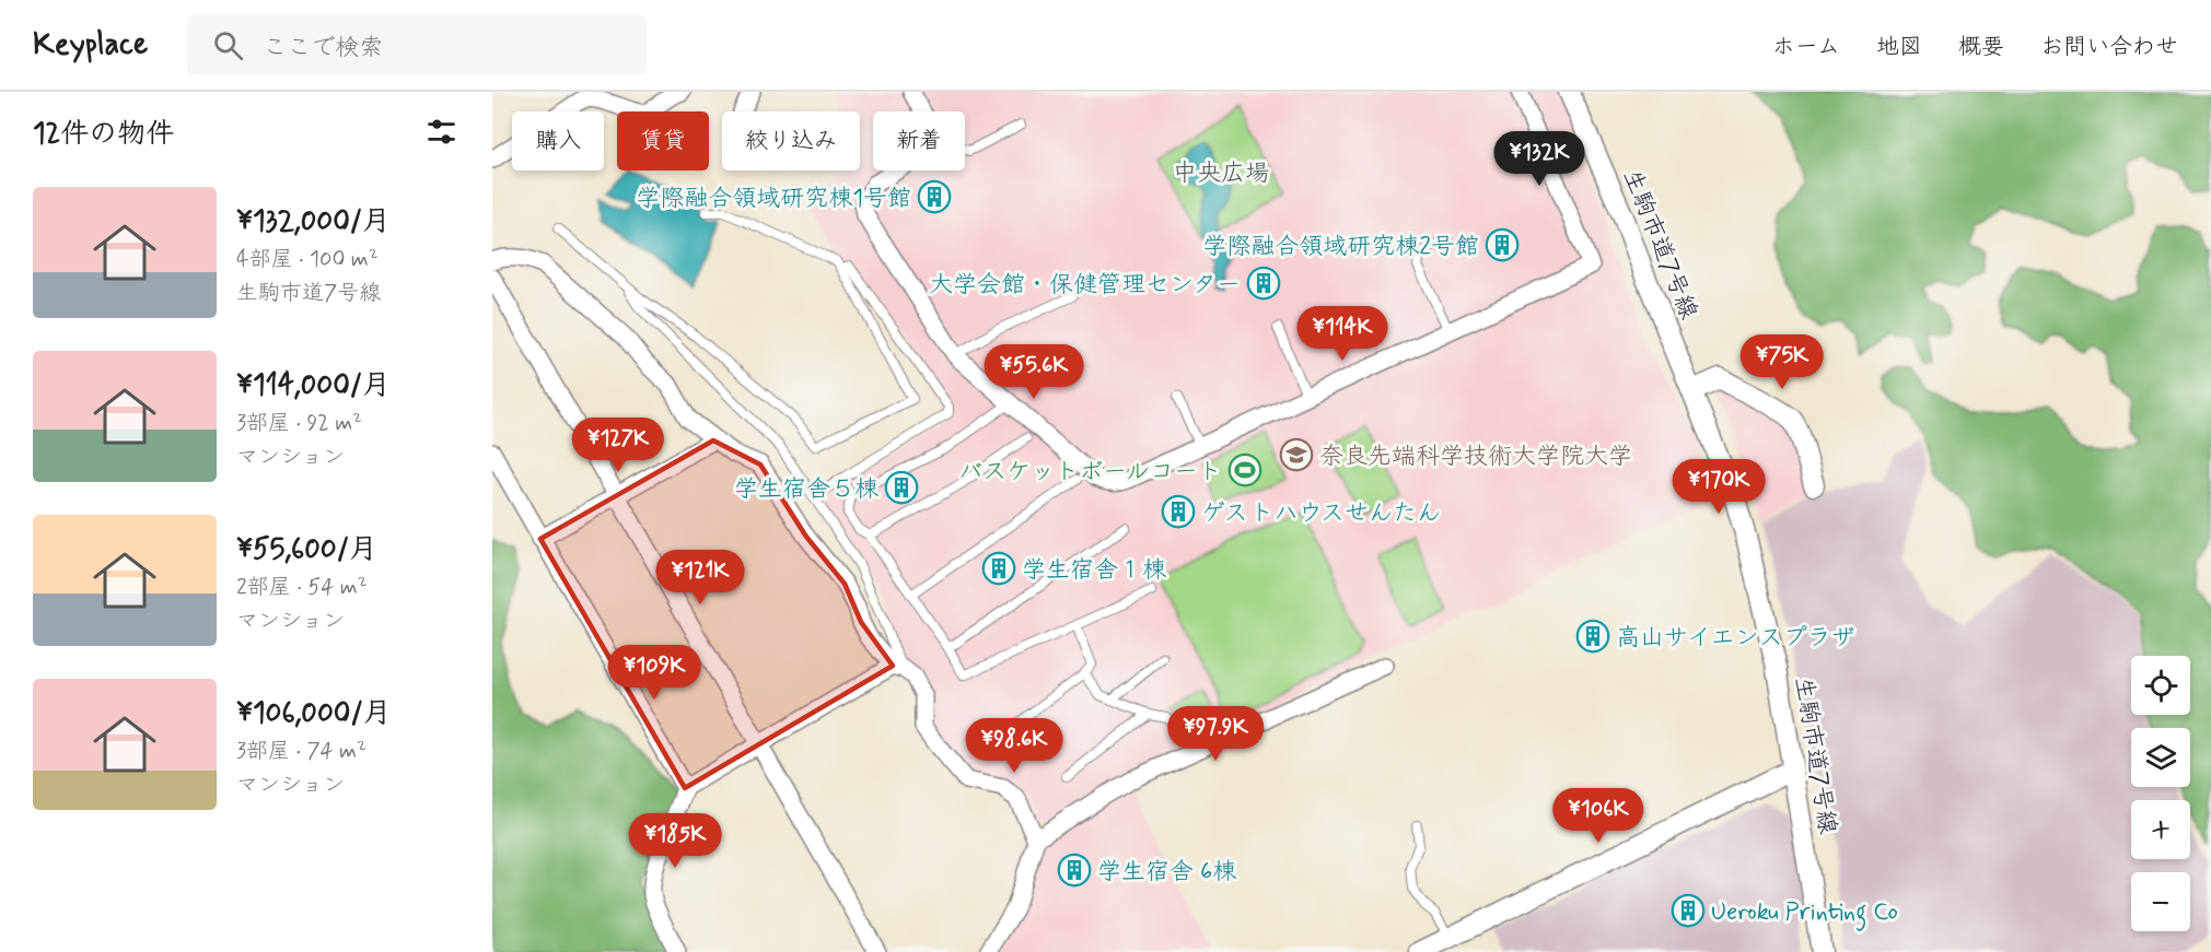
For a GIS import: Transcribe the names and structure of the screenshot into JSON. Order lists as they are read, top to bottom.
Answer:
{
  "streets": {
    "street": ["生駒市道7号線"]
  },
  "parks": ["中央広場"],
  "places": {
    "building": [
      "学際融合領域研究棟1号館",
      "学際融合領域研究棟2号館",
      "大学会館・保健管理センター",
      "学生宿舎５棟",
      "ゲストハウスせんたん",
      "学生宿舎１棟",
      "高山サイエンスプラザ",
      "学生宿舎 6棟",
      "Ueroku Printing Co"
    ],
    "school or university": ["奈良先端科学技術大学院大学"],
    "sports": ["バスケットボールコート"]
  },
  "page": {
    "header": "Keyplace",
    "search": "ここで検索",
    "nav": [
      "ホーム",
      "地図",
      "概要",
      "お問い合わせ"
    ],
    "heading": "12件の物件",
    "chip": [
      "購入",
      "賃貸",
      "絞り込み",
      "新着"
    ],
    "price": [
      "¥132K",
      "¥114K",
      "¥75K",
      "¥55.6K",
      "¥127K",
      "¥170K",
      "¥121K",
      "¥109K",
      "¥97.9K",
      "¥98.6K",
      "¥106K",
      "¥185K"
    ],
    "list": [
      {
        "name": "¥132,000/月",
        "note": "4部屋 · 100 m² · 生駒市道7号線"
      },
      {
        "name": "¥114,000/月",
        "note": "3部屋 · 92 m² · マンション"
      },
      {
        "name": "¥55,600/月",
        "note": "2部屋 · 54 m² · マンション"
      },
      {
        "name": "¥106,000/月",
        "note": "3部屋 · 74 m² · マンション"
      }
    ],
    "map_buttons": ["+", "−"]
  }
}
